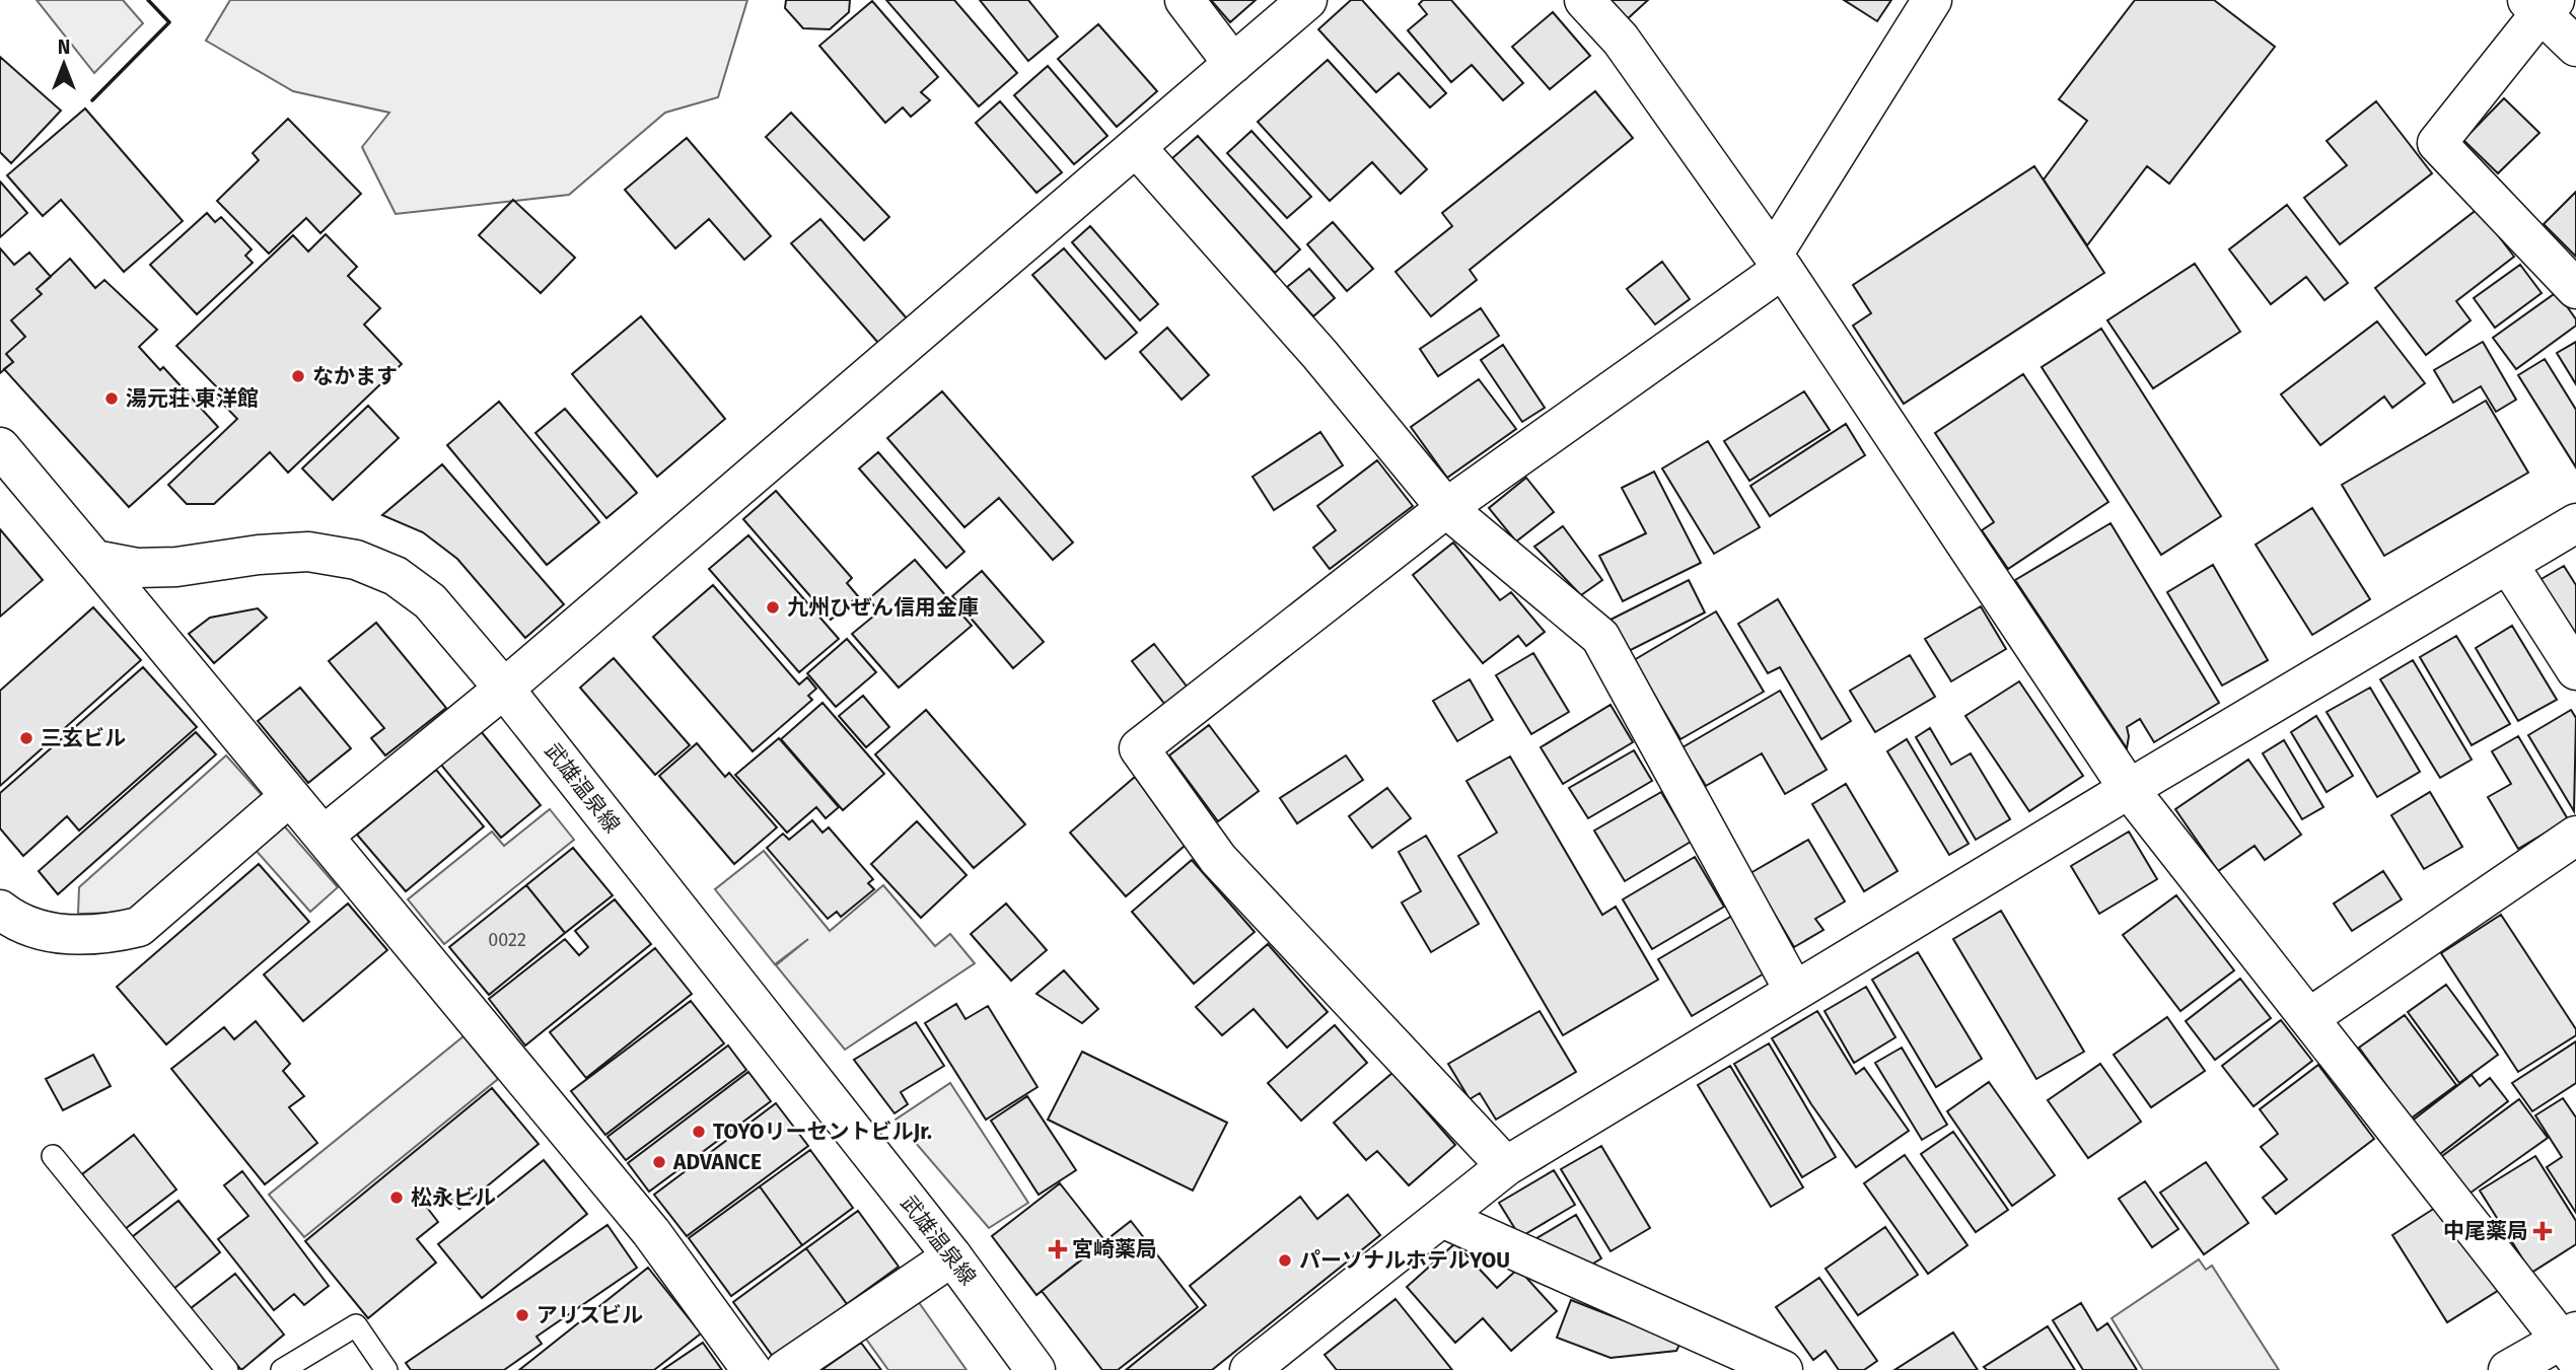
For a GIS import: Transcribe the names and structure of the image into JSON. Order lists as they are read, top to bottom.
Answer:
{
  "streets": {
    "street": ["武雄温泉線"]
  },
  "places": {
    "other": [
      "なかます",
      "湯元荘 東洋館",
      "九州ひぜん信用金庫",
      "三玄ビル",
      "TOYOリーセントビルJr.",
      "ADVANCE",
      "松永ビル",
      "パーソナルホテルYOU",
      "アリスビル"
    ],
    "health": ["中尾薬局", "宮崎薬局"]
  },
  "house_numbers": ["0022"],
  "north": "top"
}
